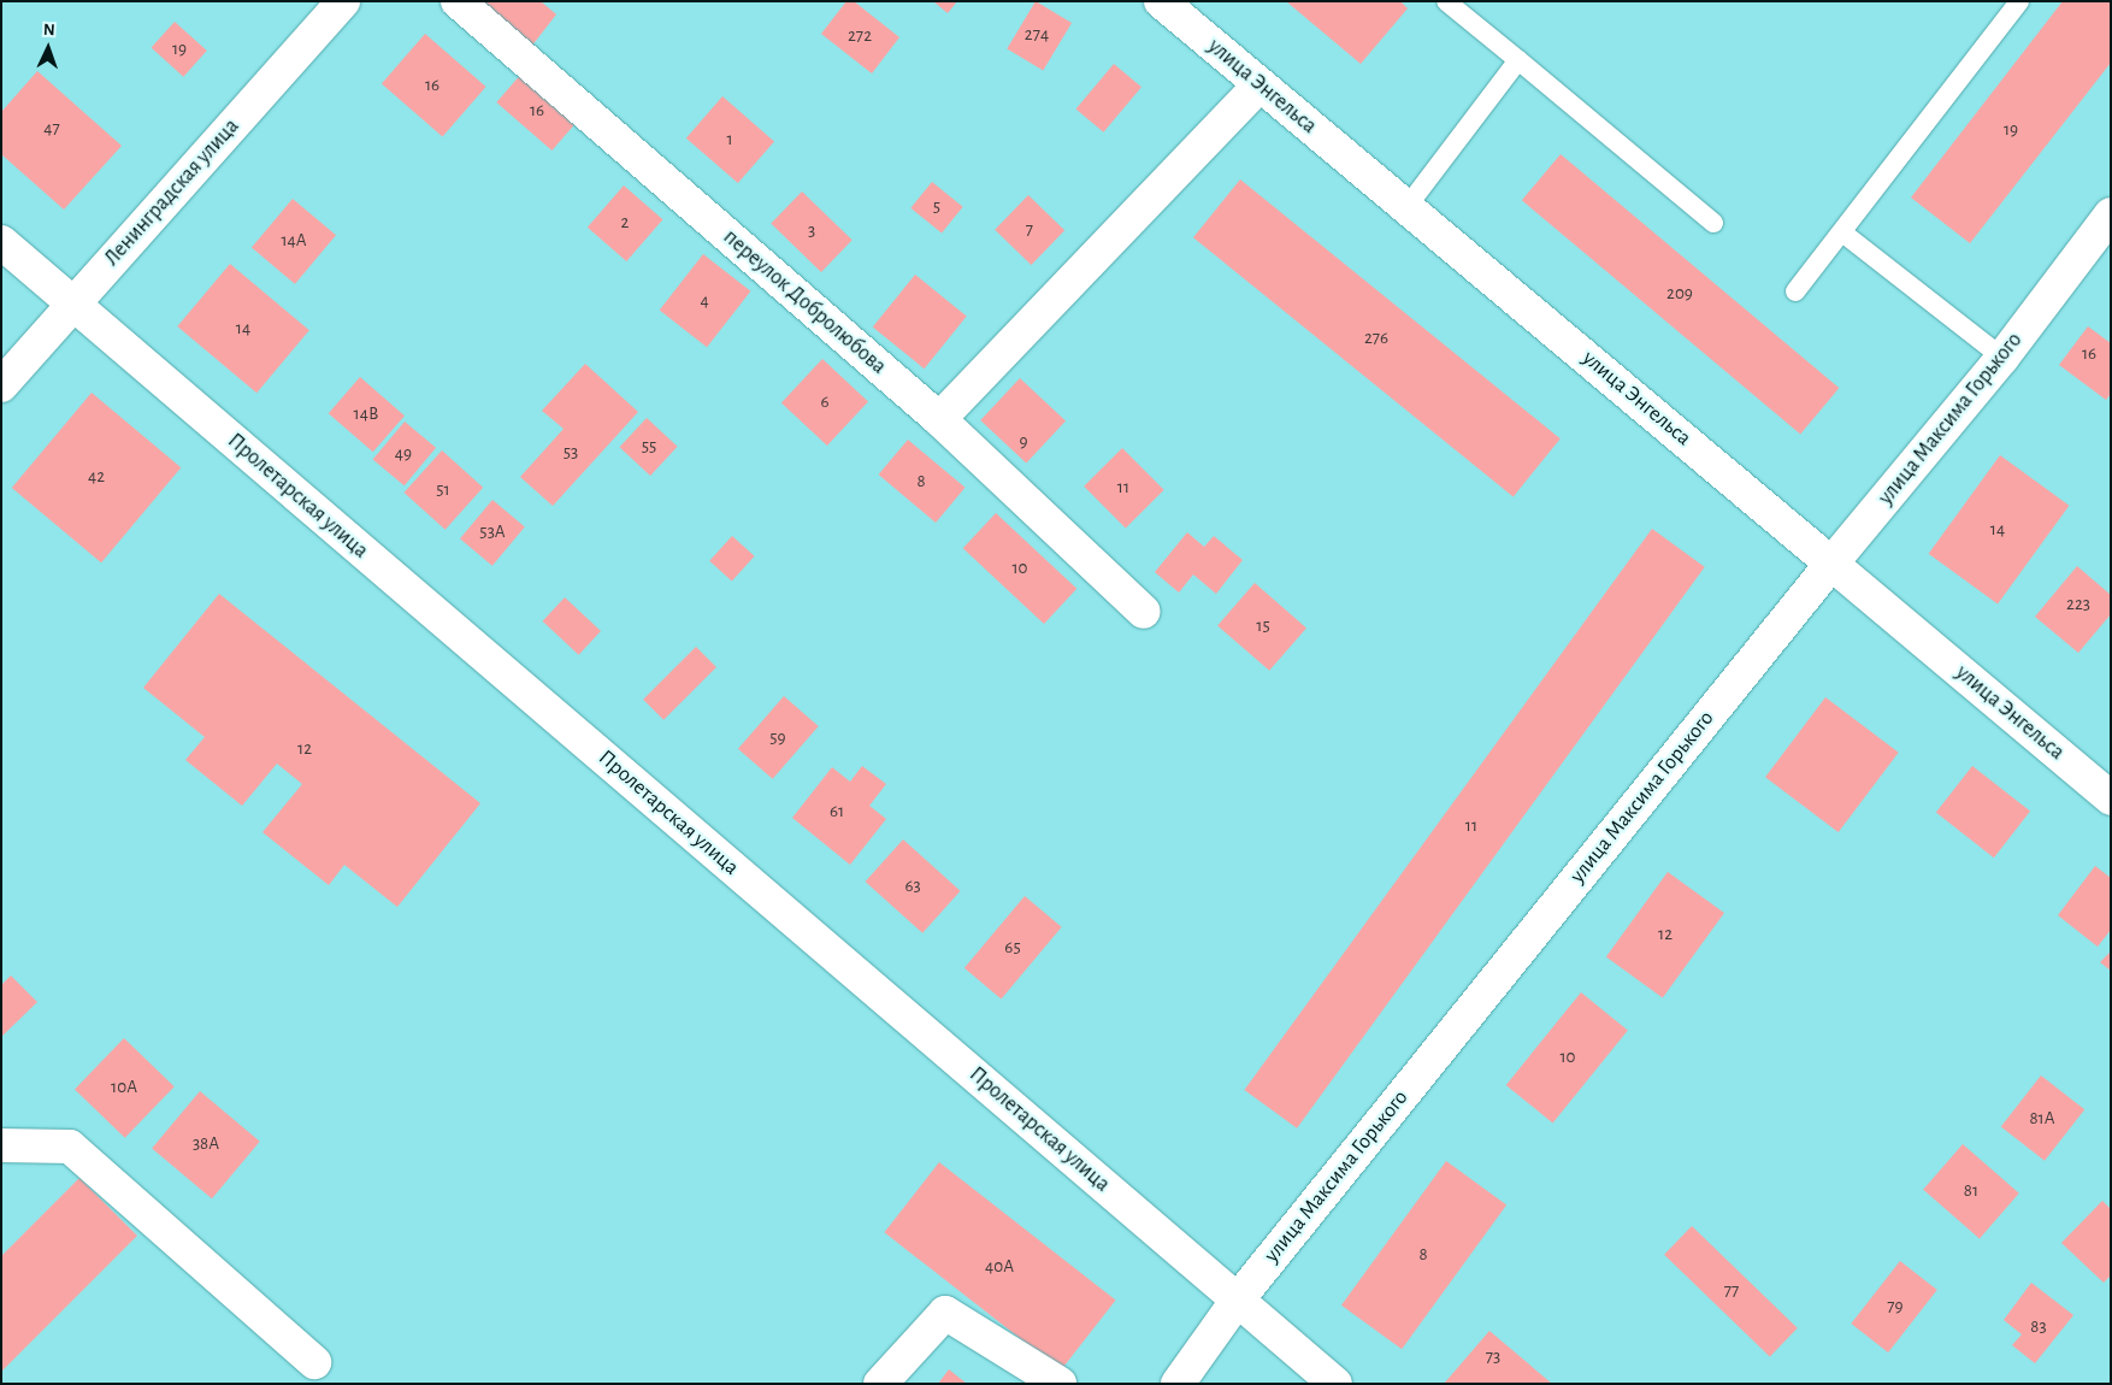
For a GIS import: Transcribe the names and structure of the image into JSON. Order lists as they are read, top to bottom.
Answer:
{
  "streets": {
    "street": [
      "улица Энгельса",
      "Ленинградская улица",
      "переулок Добролюбова",
      "улица Максима Горького",
      "Пролетарская улица"
    ]
  },
  "crossings": [
    ["улица Энгельса", "улица Максима Горького"],
    ["Ленинградская улица", "Пролетарская улица"],
    ["улица Максима Горького", "Пролетарская улица"]
  ],
  "house_numbers": [
    "274",
    "272",
    "19",
    "16",
    "16",
    "47",
    "19",
    "1",
    "5",
    "2",
    "7",
    "3",
    "14А",
    "209",
    "4",
    "14",
    "276",
    "16",
    "6",
    "14В",
    "9",
    "55",
    "53",
    "49",
    "42",
    "8",
    "11",
    "51",
    "14",
    "53А",
    "10",
    "223",
    "15",
    "59",
    "12",
    "61",
    "11",
    "63",
    "12",
    "65",
    "10",
    "10А",
    "81А",
    "38А",
    "81",
    "8",
    "40А",
    "77",
    "79",
    "83",
    "73"
  ],
  "north": "top"
}
